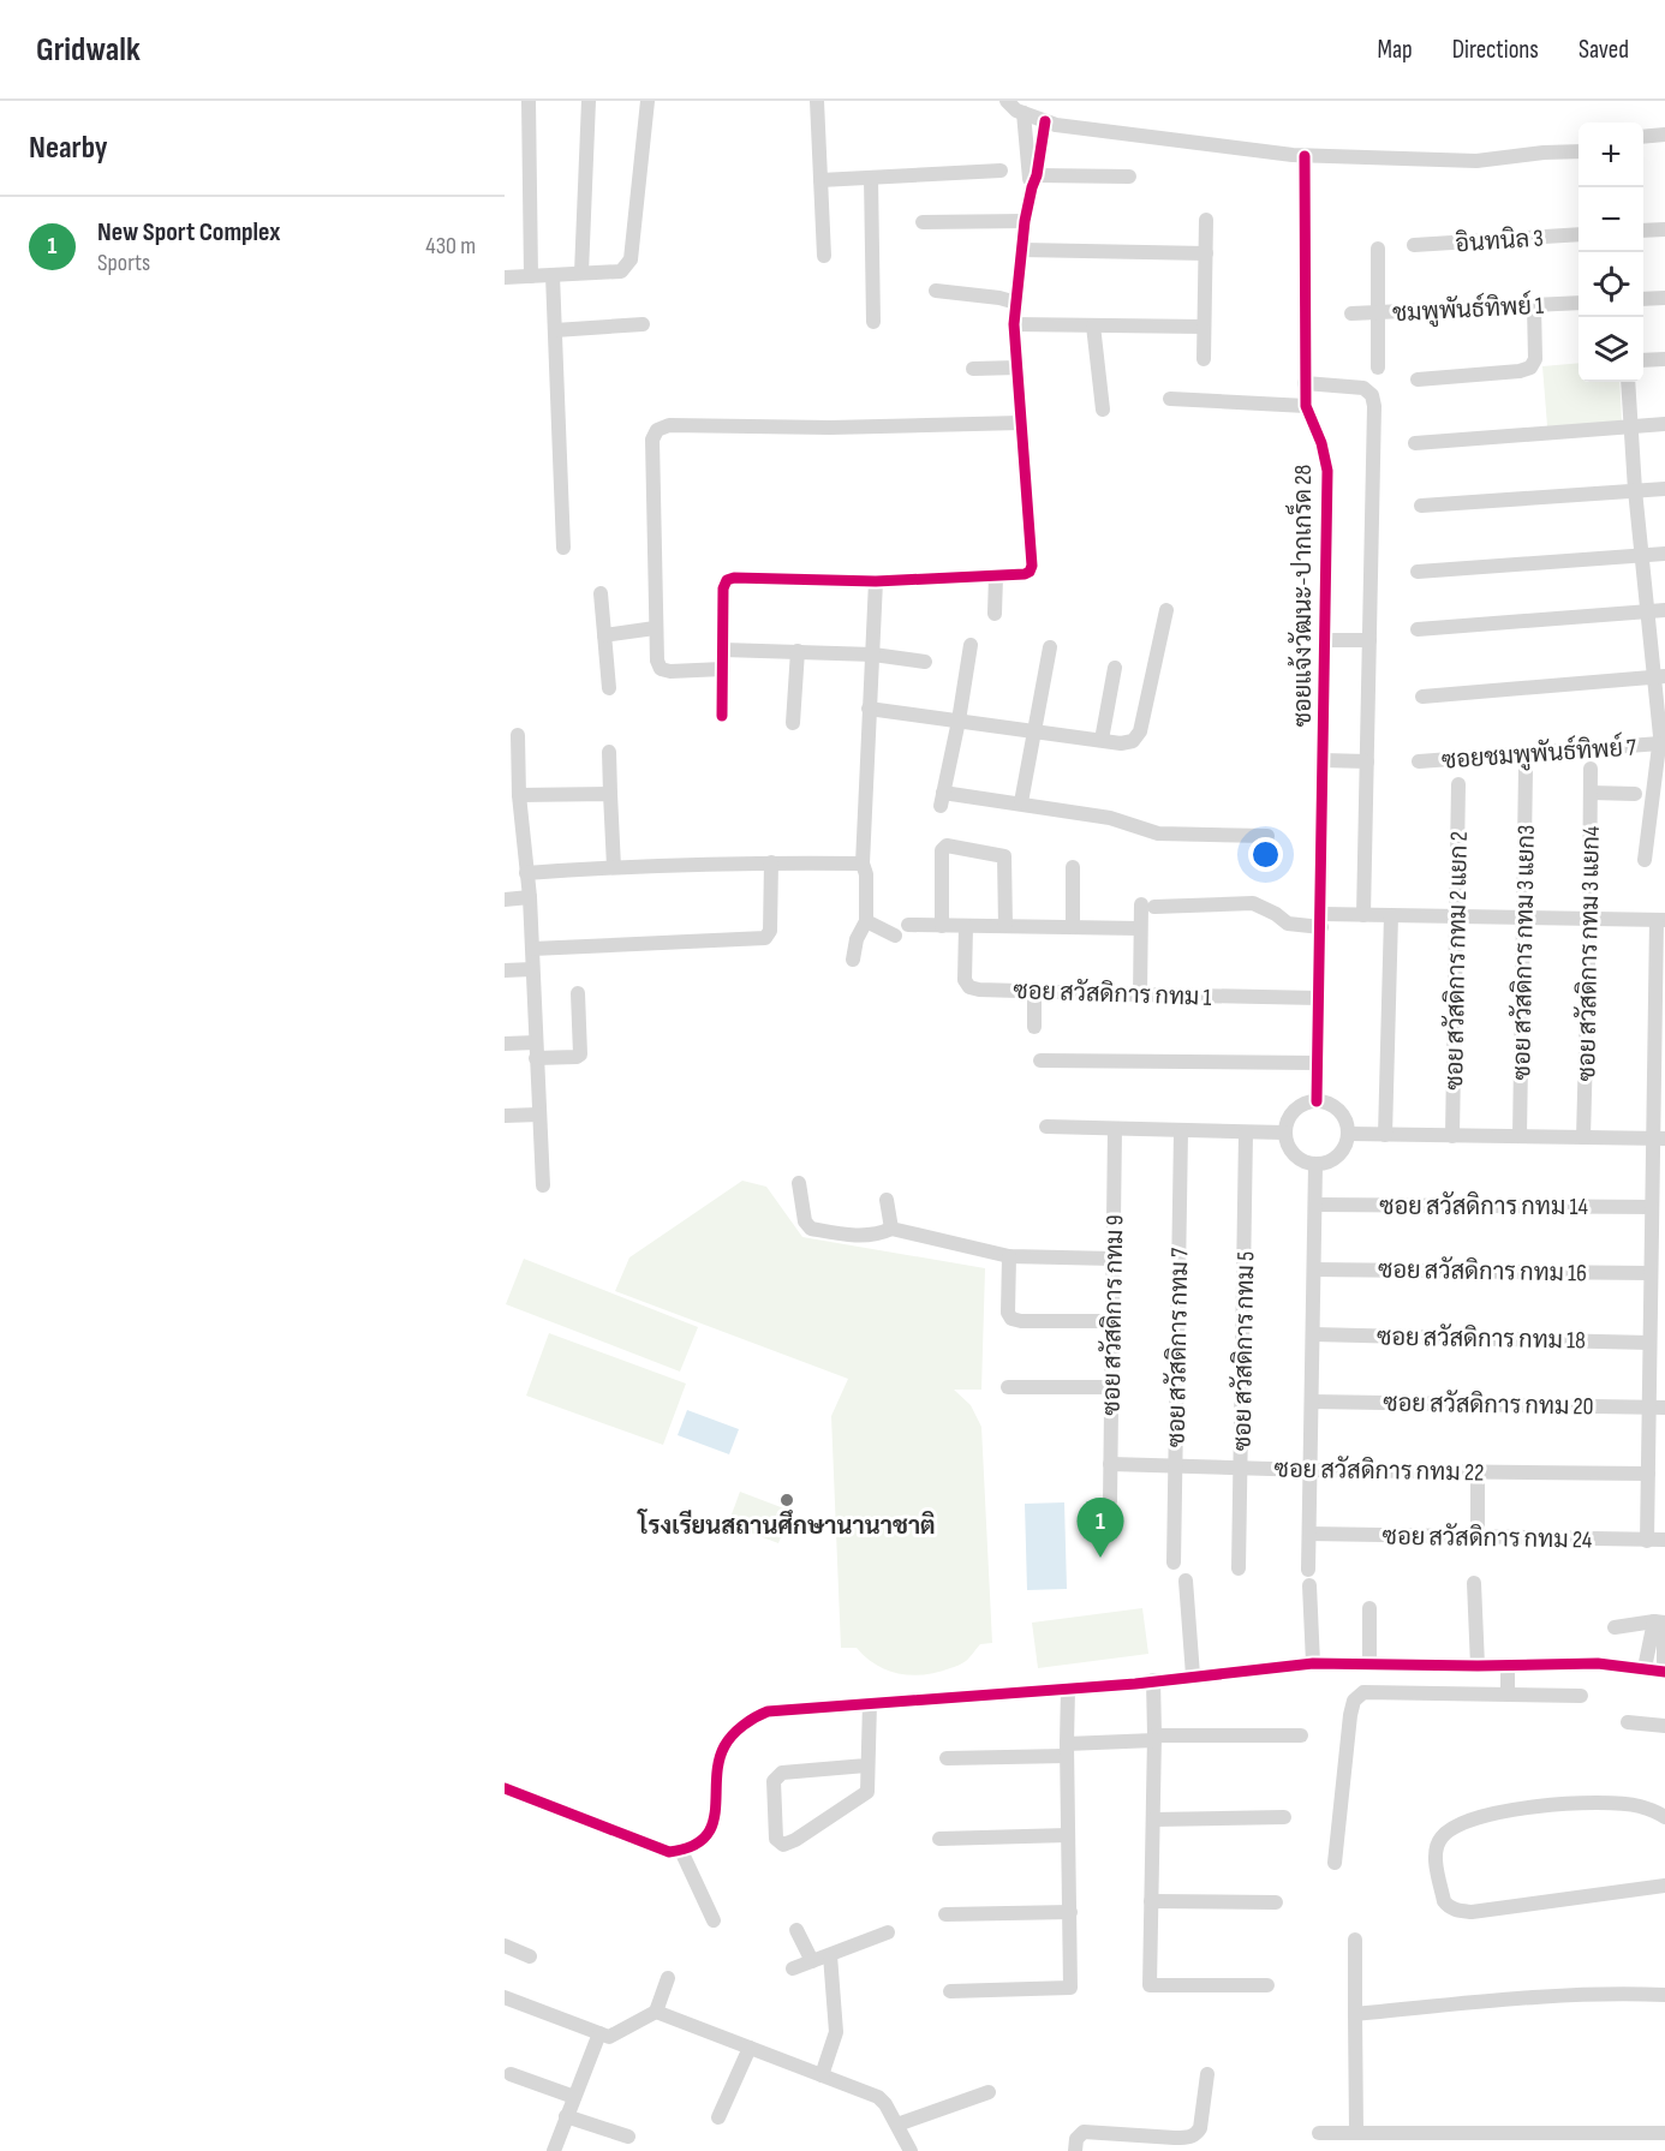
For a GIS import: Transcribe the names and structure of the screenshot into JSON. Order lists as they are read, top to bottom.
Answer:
{
  "streets": {
    "street": [
      "อินทนิล 3",
      "ชมพูพันธ์ทิพย์ 1",
      "ซอยแจ้งวัฒนะ-ปากเกร็ด 28",
      "ซอยชมพูพันธ์ทิพย์ 7",
      "ซอย สวัสดิการ กทม 3 แยก3",
      "ซอย สวัสดิการ กทม 3 แยก4",
      "ซอย สวัสดิการ กทม 2 แยก 2",
      "ซอย สวัสดิการ กทม 1",
      "ซอย สวัสดิการ กทม 14",
      "ซอย สวัสดิการ กทม 16",
      "ซอย สวัสดิการ กทม 9",
      "ซอย สวัสดิการ กทม 18",
      "ซอย สวัสดิการ กทม 7",
      "ซอย สวัสดิการ กทม 5",
      "ซอย สวัสดิการ กทม 20",
      "ซอย สวัสดิการ กทม 22",
      "ซอย สวัสดิการ กทม 24"
    ]
  },
  "crossings": [
    ["ซอยแจ้งวัฒนะ-ปากเกร็ด 28", "ซอย สวัสดิการ กทม 1"],
    ["ซอย สวัสดิการ กทม 9", "ซอย สวัสดิการ กทม 22"],
    ["ซอย สวัสดิการ กทม 7", "ซอย สวัสดิการ กทม 22"],
    ["ซอย สวัสดิการ กทม 5", "ซอย สวัสดิการ กทม 22"]
  ],
  "places": ["โรงเรียนสถานศึกษานานาชาติ"],
  "page": {
    "header": "Gridwalk",
    "nav": ["Map", "Directions", "Saved"],
    "heading": "Nearby",
    "map_buttons": ["+", "−"],
    "list": [
      {
        "mark": "1",
        "name": "New Sport Complex",
        "note": "Sports",
        "value": "430 m"
      }
    ],
    "pins": "1"
  }
}
